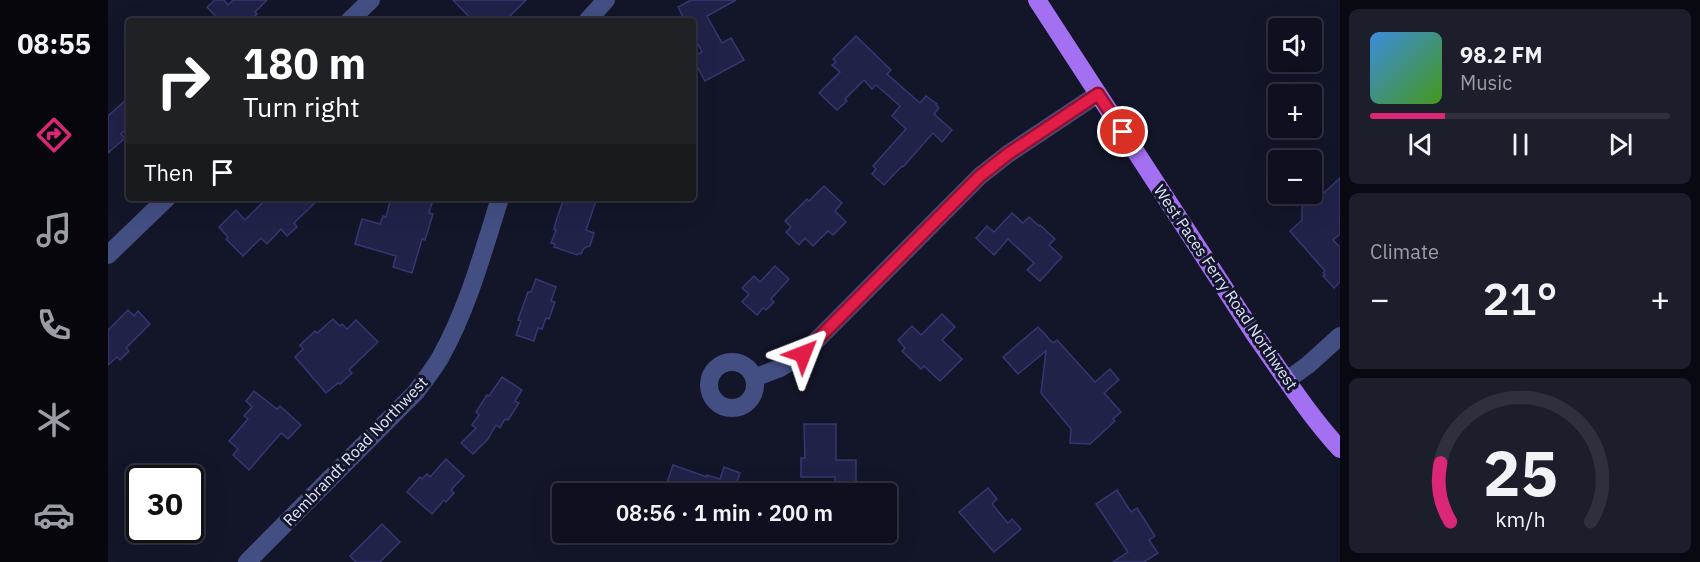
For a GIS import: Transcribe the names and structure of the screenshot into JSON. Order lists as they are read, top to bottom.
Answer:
{
  "streets": {
    "main road": ["West Paces Ferry Road Northwest"],
    "street": ["Rembrandt Road Northwest"]
  },
  "page": {
    "tabs": "08:55",
    "map_buttons": ["+", "−"],
    "turn": ["180 m", "Turn right"],
    "song": ["98.2 FM", "Music"],
    "then": "Then",
    "tile": "Climate",
    "heat": ["−", "21°", "+"],
    "limit": "30",
    "trip": "08:56 · 1 min · 200 m",
    "gauge": ["25", "km/h"]
  }
}
